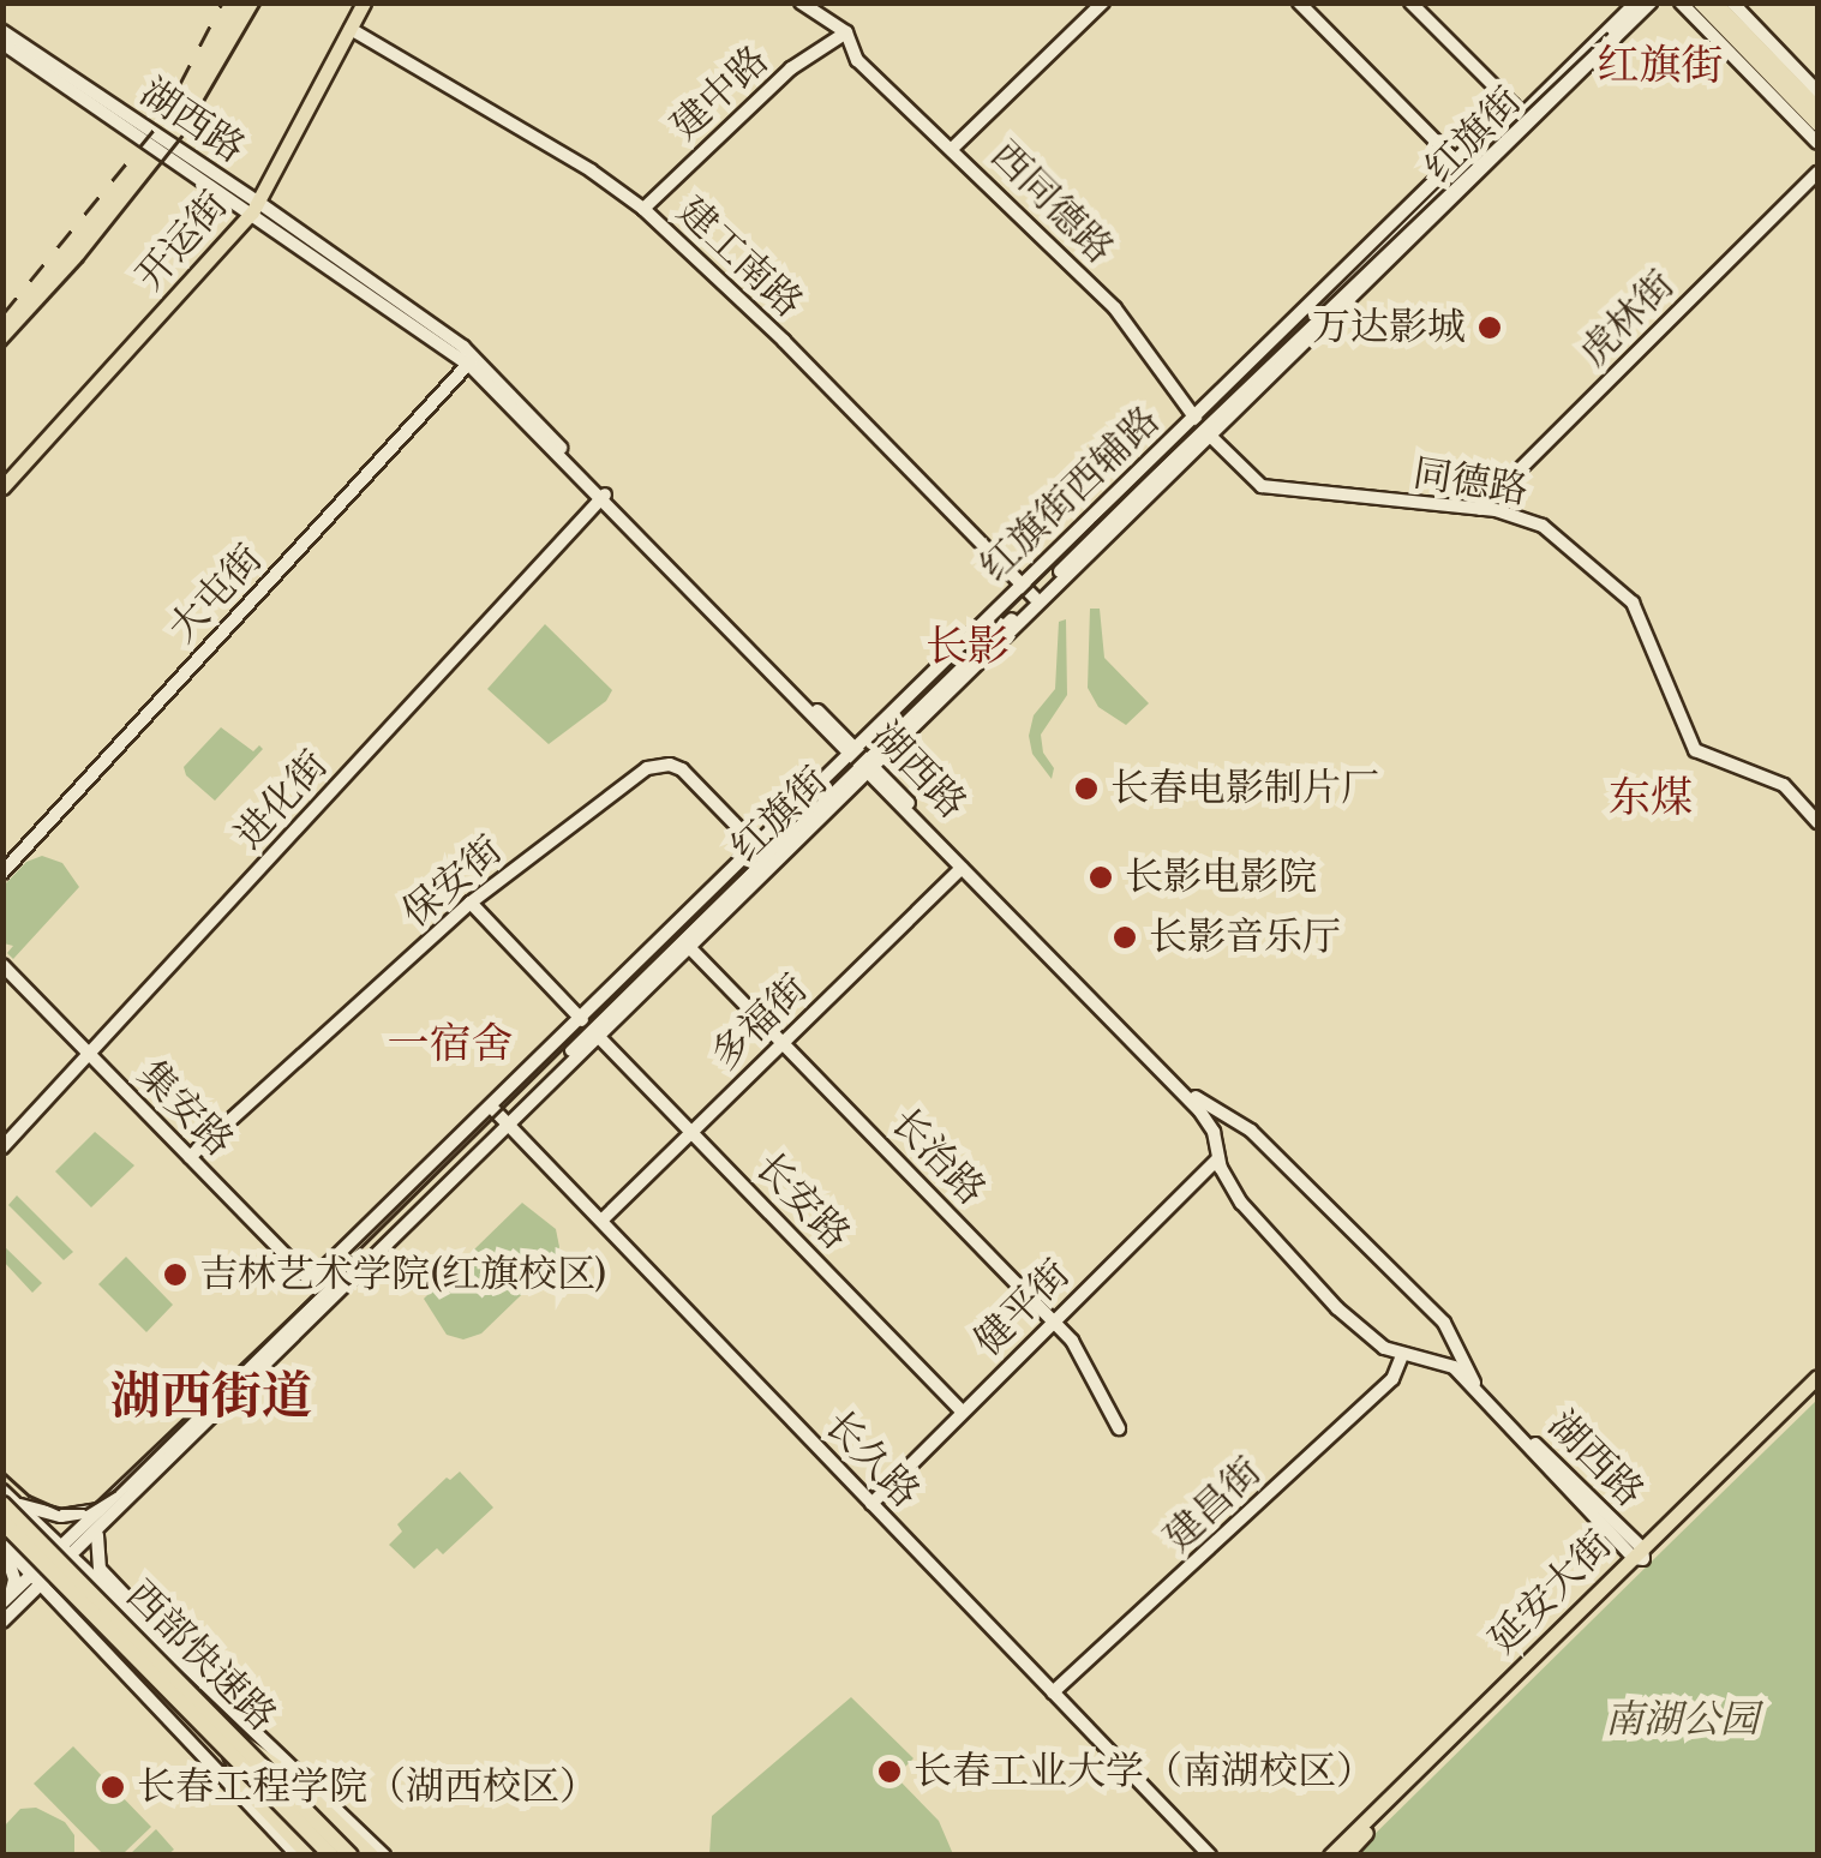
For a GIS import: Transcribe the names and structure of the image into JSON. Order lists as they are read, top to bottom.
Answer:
{
  "streets": {
    "highway": ["西部快速路"],
    "main road": ["开运街", "延安大街"],
    "street": [
      "建中路",
      "湖西路",
      "红旗街",
      "西同德路",
      "建工南路",
      "虎林街",
      "同德路",
      "红旗街西辅路",
      "大屯街",
      "进化街",
      "保安街",
      "多福街",
      "集安路",
      "长治路",
      "长安路",
      "健平街",
      "长久路",
      "建昌街"
    ]
  },
  "crossings": [
    ["建中路", "西同德路"],
    ["建中路", "建工南路"],
    ["湖西路", "红旗街"],
    ["湖西路", "开运街"],
    ["湖西路", "红旗街西辅路"],
    ["湖西路", "大屯街"],
    ["湖西路", "进化街"],
    ["湖西路", "多福街"],
    ["湖西路", "健平街"],
    ["湖西路", "建昌街"],
    ["湖西路", "延安大街"],
    ["红旗街", "西同德路"],
    ["红旗街", "建工南路"],
    ["红旗街", "同德路"],
    ["红旗街", "红旗街西辅路"],
    ["红旗街", "保安街"],
    ["红旗街", "集安路"],
    ["红旗街", "长治路"],
    ["红旗街", "长安路"],
    ["红旗街", "长久路"],
    ["西同德路", "同德路"],
    ["西同德路", "红旗街西辅路"],
    ["开运街", "建工南路"],
    ["建工南路", "红旗街西辅路"],
    ["虎林街", "同德路"],
    ["红旗街西辅路", "保安街"],
    ["红旗街西辅路", "集安路"],
    ["红旗街西辅路", "长安路"],
    ["红旗街西辅路", "长久路"],
    ["进化街", "集安路"],
    ["保安街", "集安路"],
    ["保安街", "长安路"],
    ["多福街", "长治路"],
    ["多福街", "长安路"],
    ["多福街", "长久路"],
    ["长治路", "健平街"],
    ["长安路", "健平街"],
    ["健平街", "长久路"],
    ["长久路", "建昌街"]
  ],
  "districts": [
    "红旗街",
    "长影",
    "东煤",
    "一宿舍",
    "湖西街道"
  ],
  "parks": ["南湖公园"],
  "places": [
    "万达影城",
    "长春电影制片厂",
    "长影电影院",
    "长影音乐厅",
    "吉林艺术学院(红旗校区)",
    "长春工业大学（南湖校区）",
    "长春工程学院（湖西校区）"
  ]
}
